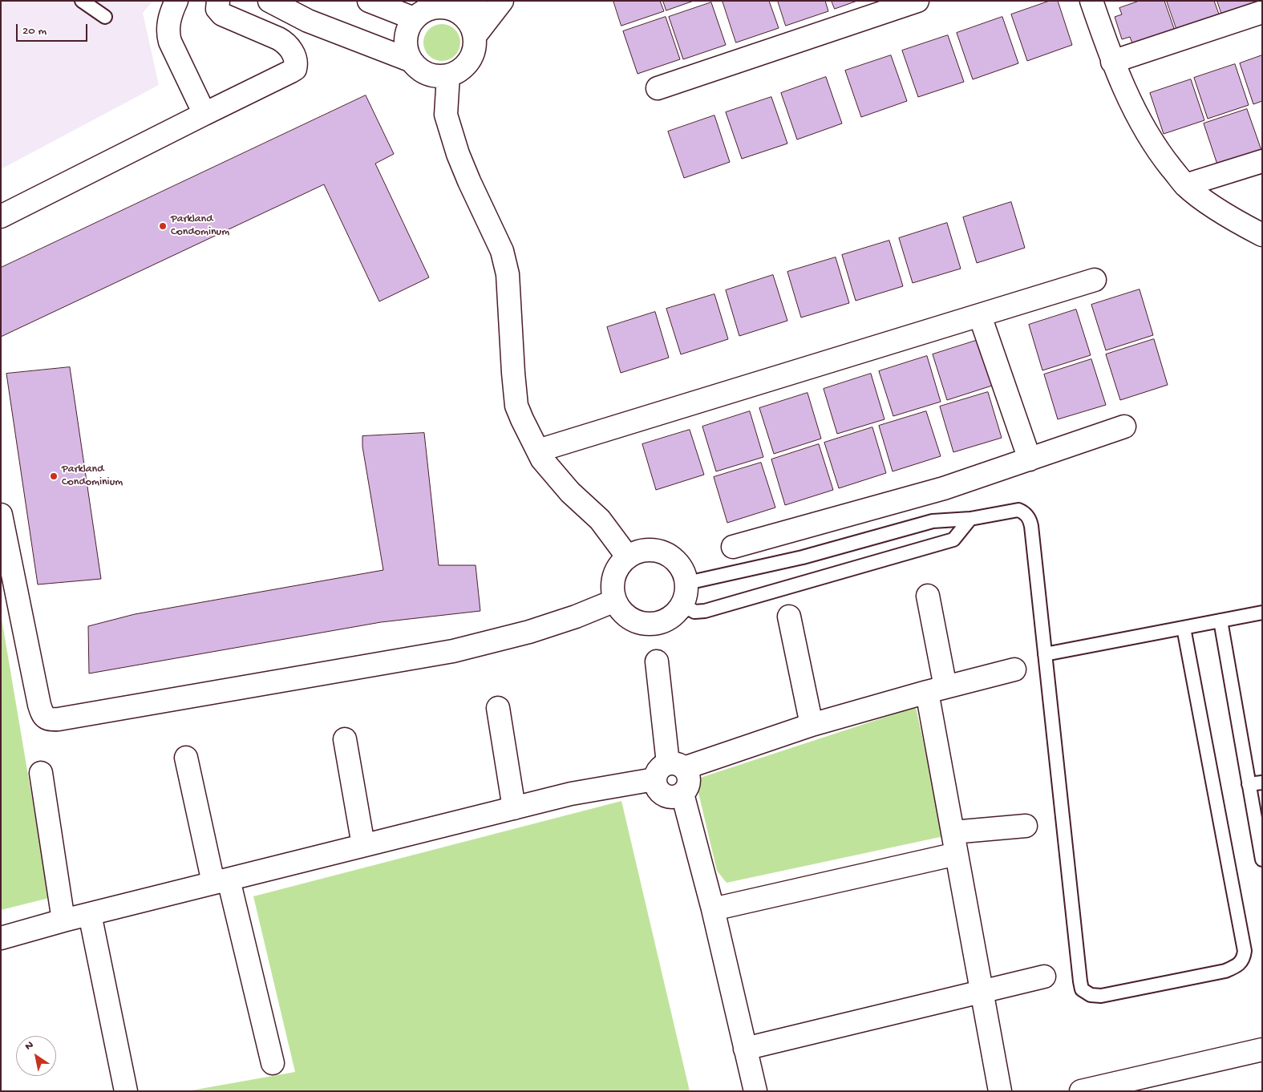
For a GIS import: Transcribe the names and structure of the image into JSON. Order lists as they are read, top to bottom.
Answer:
{
  "places": ["Parkland Condominum", "Parkland Condominium"],
  "scale_bar": "20 m",
  "north": "top left"
}
